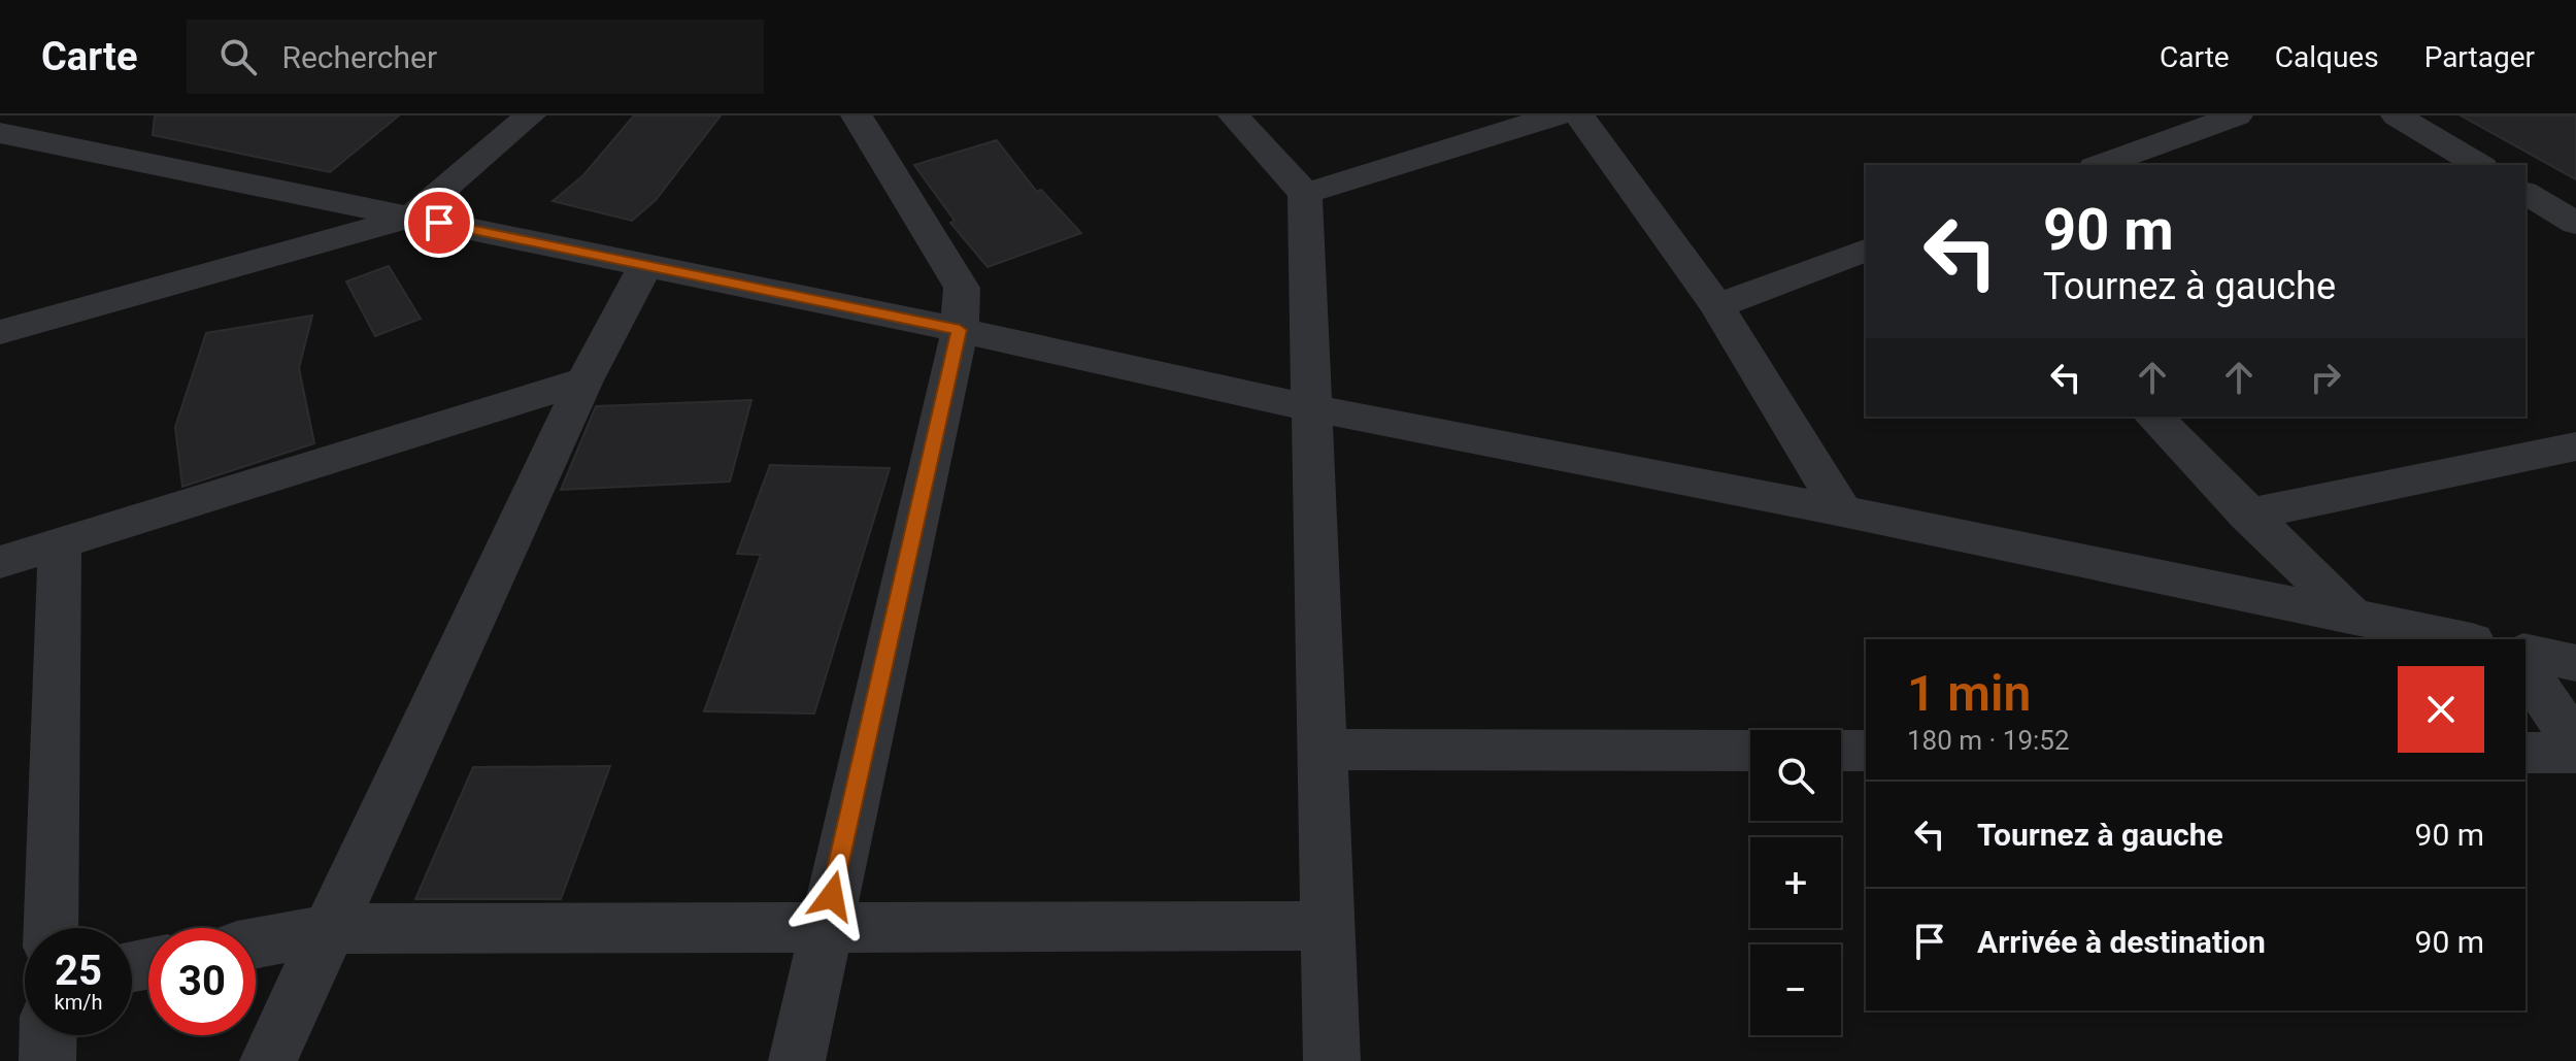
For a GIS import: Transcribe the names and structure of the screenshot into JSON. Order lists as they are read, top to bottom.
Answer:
{
  "page": {
    "header": "Carte",
    "search": "Rechercher",
    "nav": ["Carte", "Calques", "Partager"],
    "turn": ["90 m", "Tournez à gauche"],
    "heading": ["1 min", "180 m · 19:52"],
    "map_buttons": ["+", "−"],
    "list": [
      {
        "name": "Tournez à gauche",
        "value": "90 m"
      },
      {
        "name": "Arrivée à destination",
        "value": "90 m"
      }
    ],
    "speed": "25 km/h",
    "limit": "30"
  }
}
